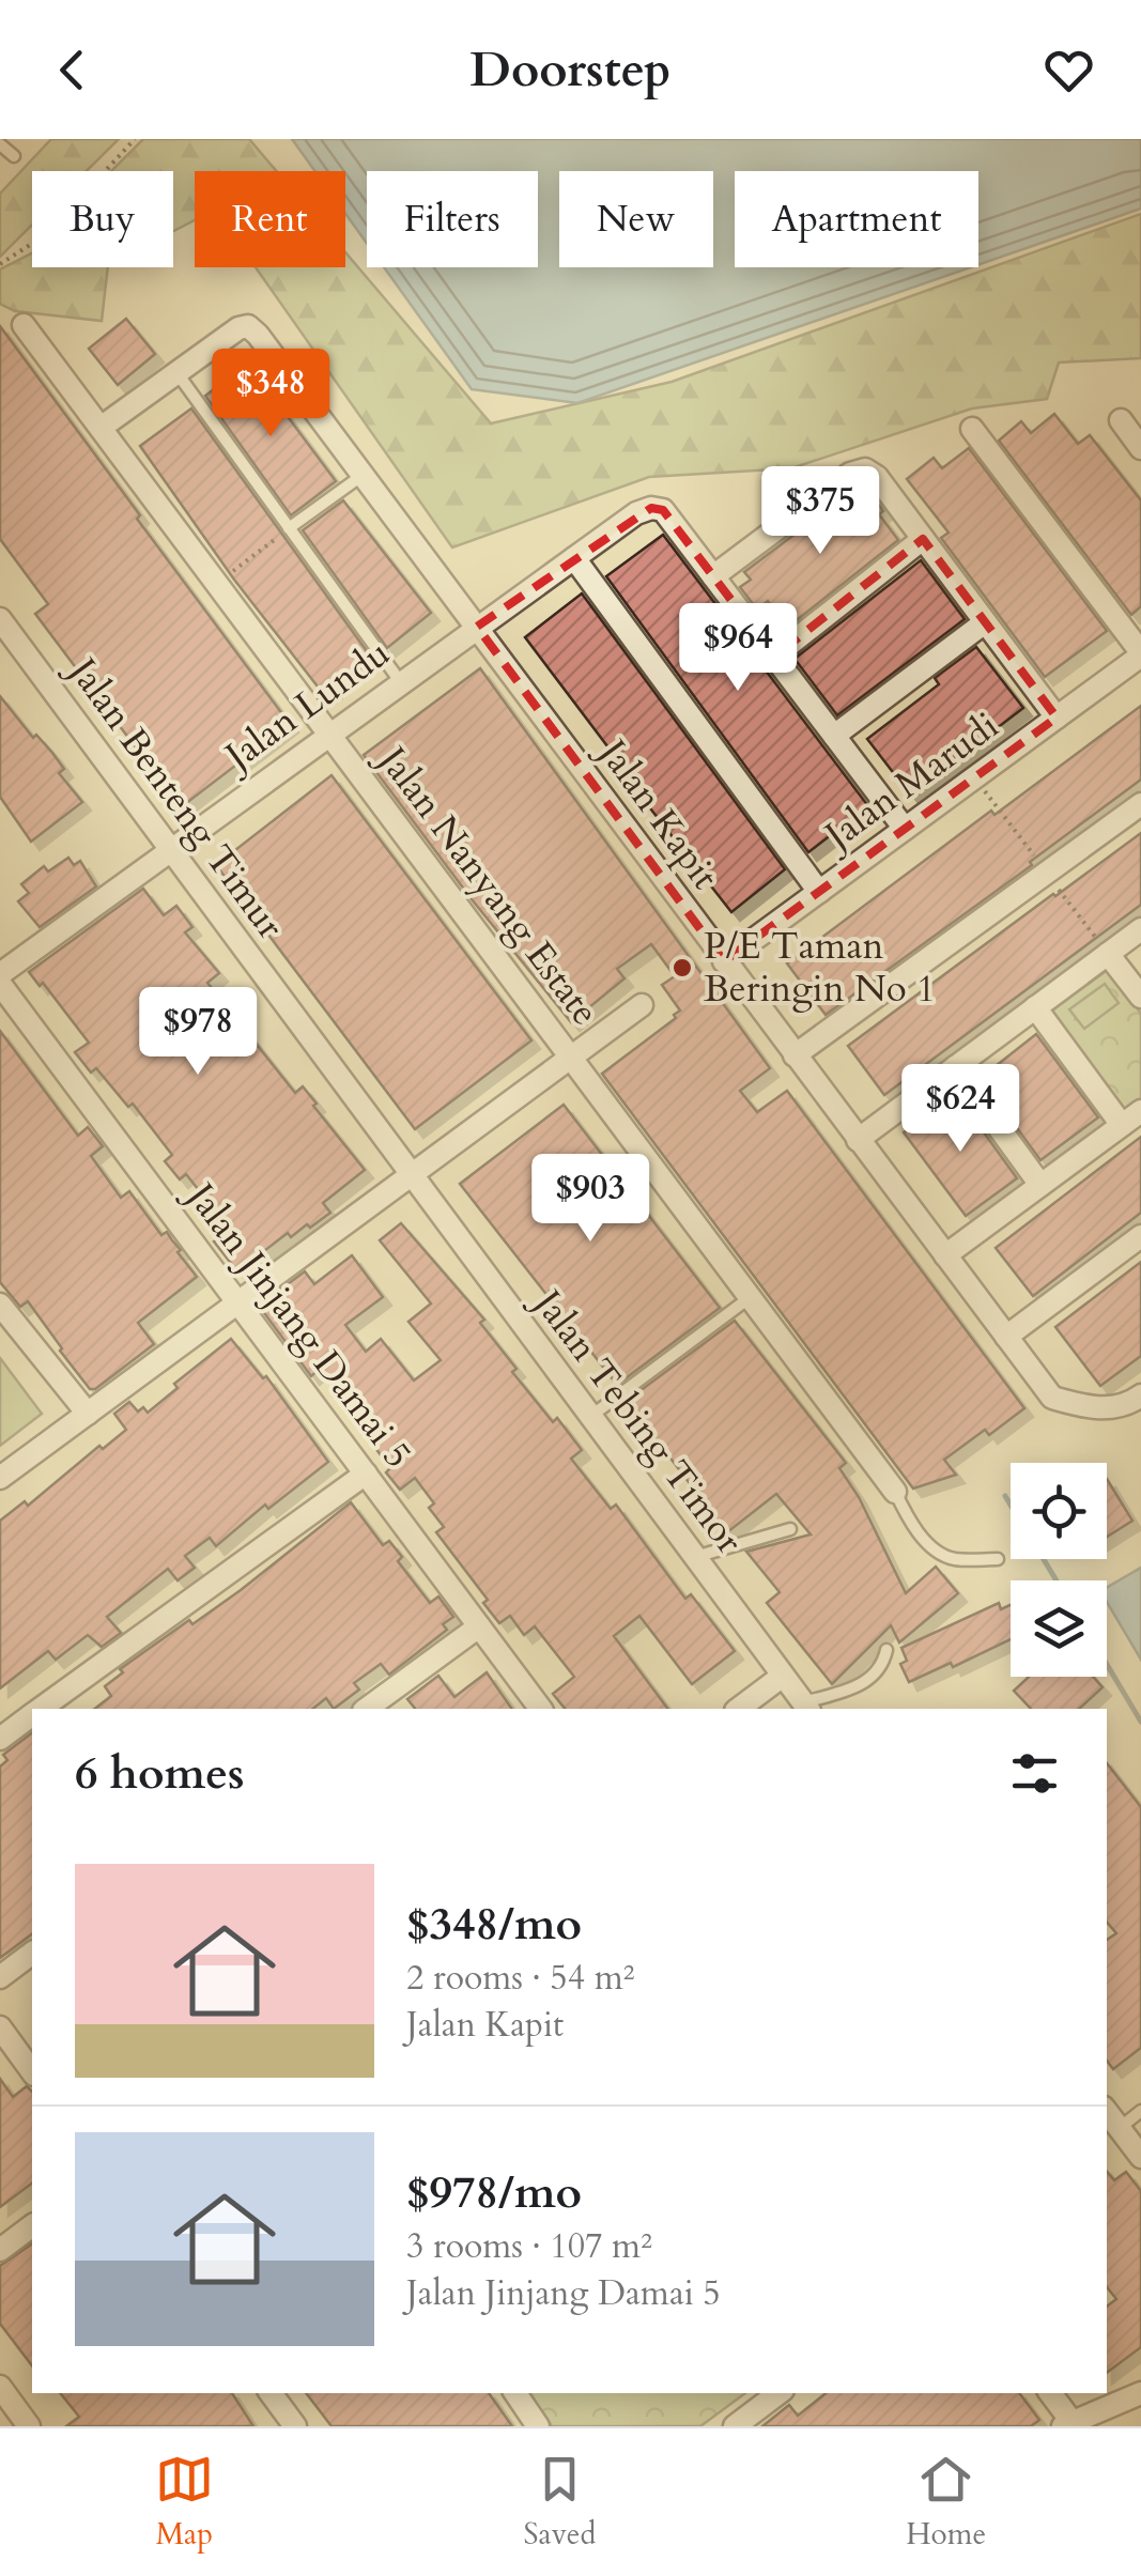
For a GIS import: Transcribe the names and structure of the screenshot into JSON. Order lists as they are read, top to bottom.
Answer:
{
  "streets": {
    "street": [
      "Jalan Lundu",
      "Jalan Marudi",
      "Jalan Benteng Timur",
      "Jalan Kapit",
      "Jalan Nanyang Estate",
      "Jalan Jinjang Damai 5",
      "Jalan Tebing Timor"
    ]
  },
  "crossings": [
    ["Jalan Lundu", "Jalan Benteng Timur"],
    ["Jalan Lundu", "Jalan Kapit"],
    ["Jalan Lundu", "Jalan Nanyang Estate"],
    ["Jalan Marudi", "Jalan Kapit"],
    ["Jalan Benteng Timur", "Jalan Tebing Timor"]
  ],
  "places": ["P/E Taman Beringin No 1"],
  "page": {
    "header": "Doorstep",
    "chip": [
      "Buy",
      "Rent",
      "Filters",
      "New",
      "Apartment"
    ],
    "price": [
      "$348",
      "$375",
      "$964",
      "$978",
      "$624",
      "$903"
    ],
    "heading": "6 homes",
    "list": [
      {
        "name": "$348/mo",
        "note": "2 rooms · 54 m² · Jalan Kapit"
      },
      {
        "name": "$978/mo",
        "note": "3 rooms · 107 m² · Jalan Jinjang Damai 5"
      }
    ],
    "tabs": ["Map", "Saved", "Home"]
  }
}
